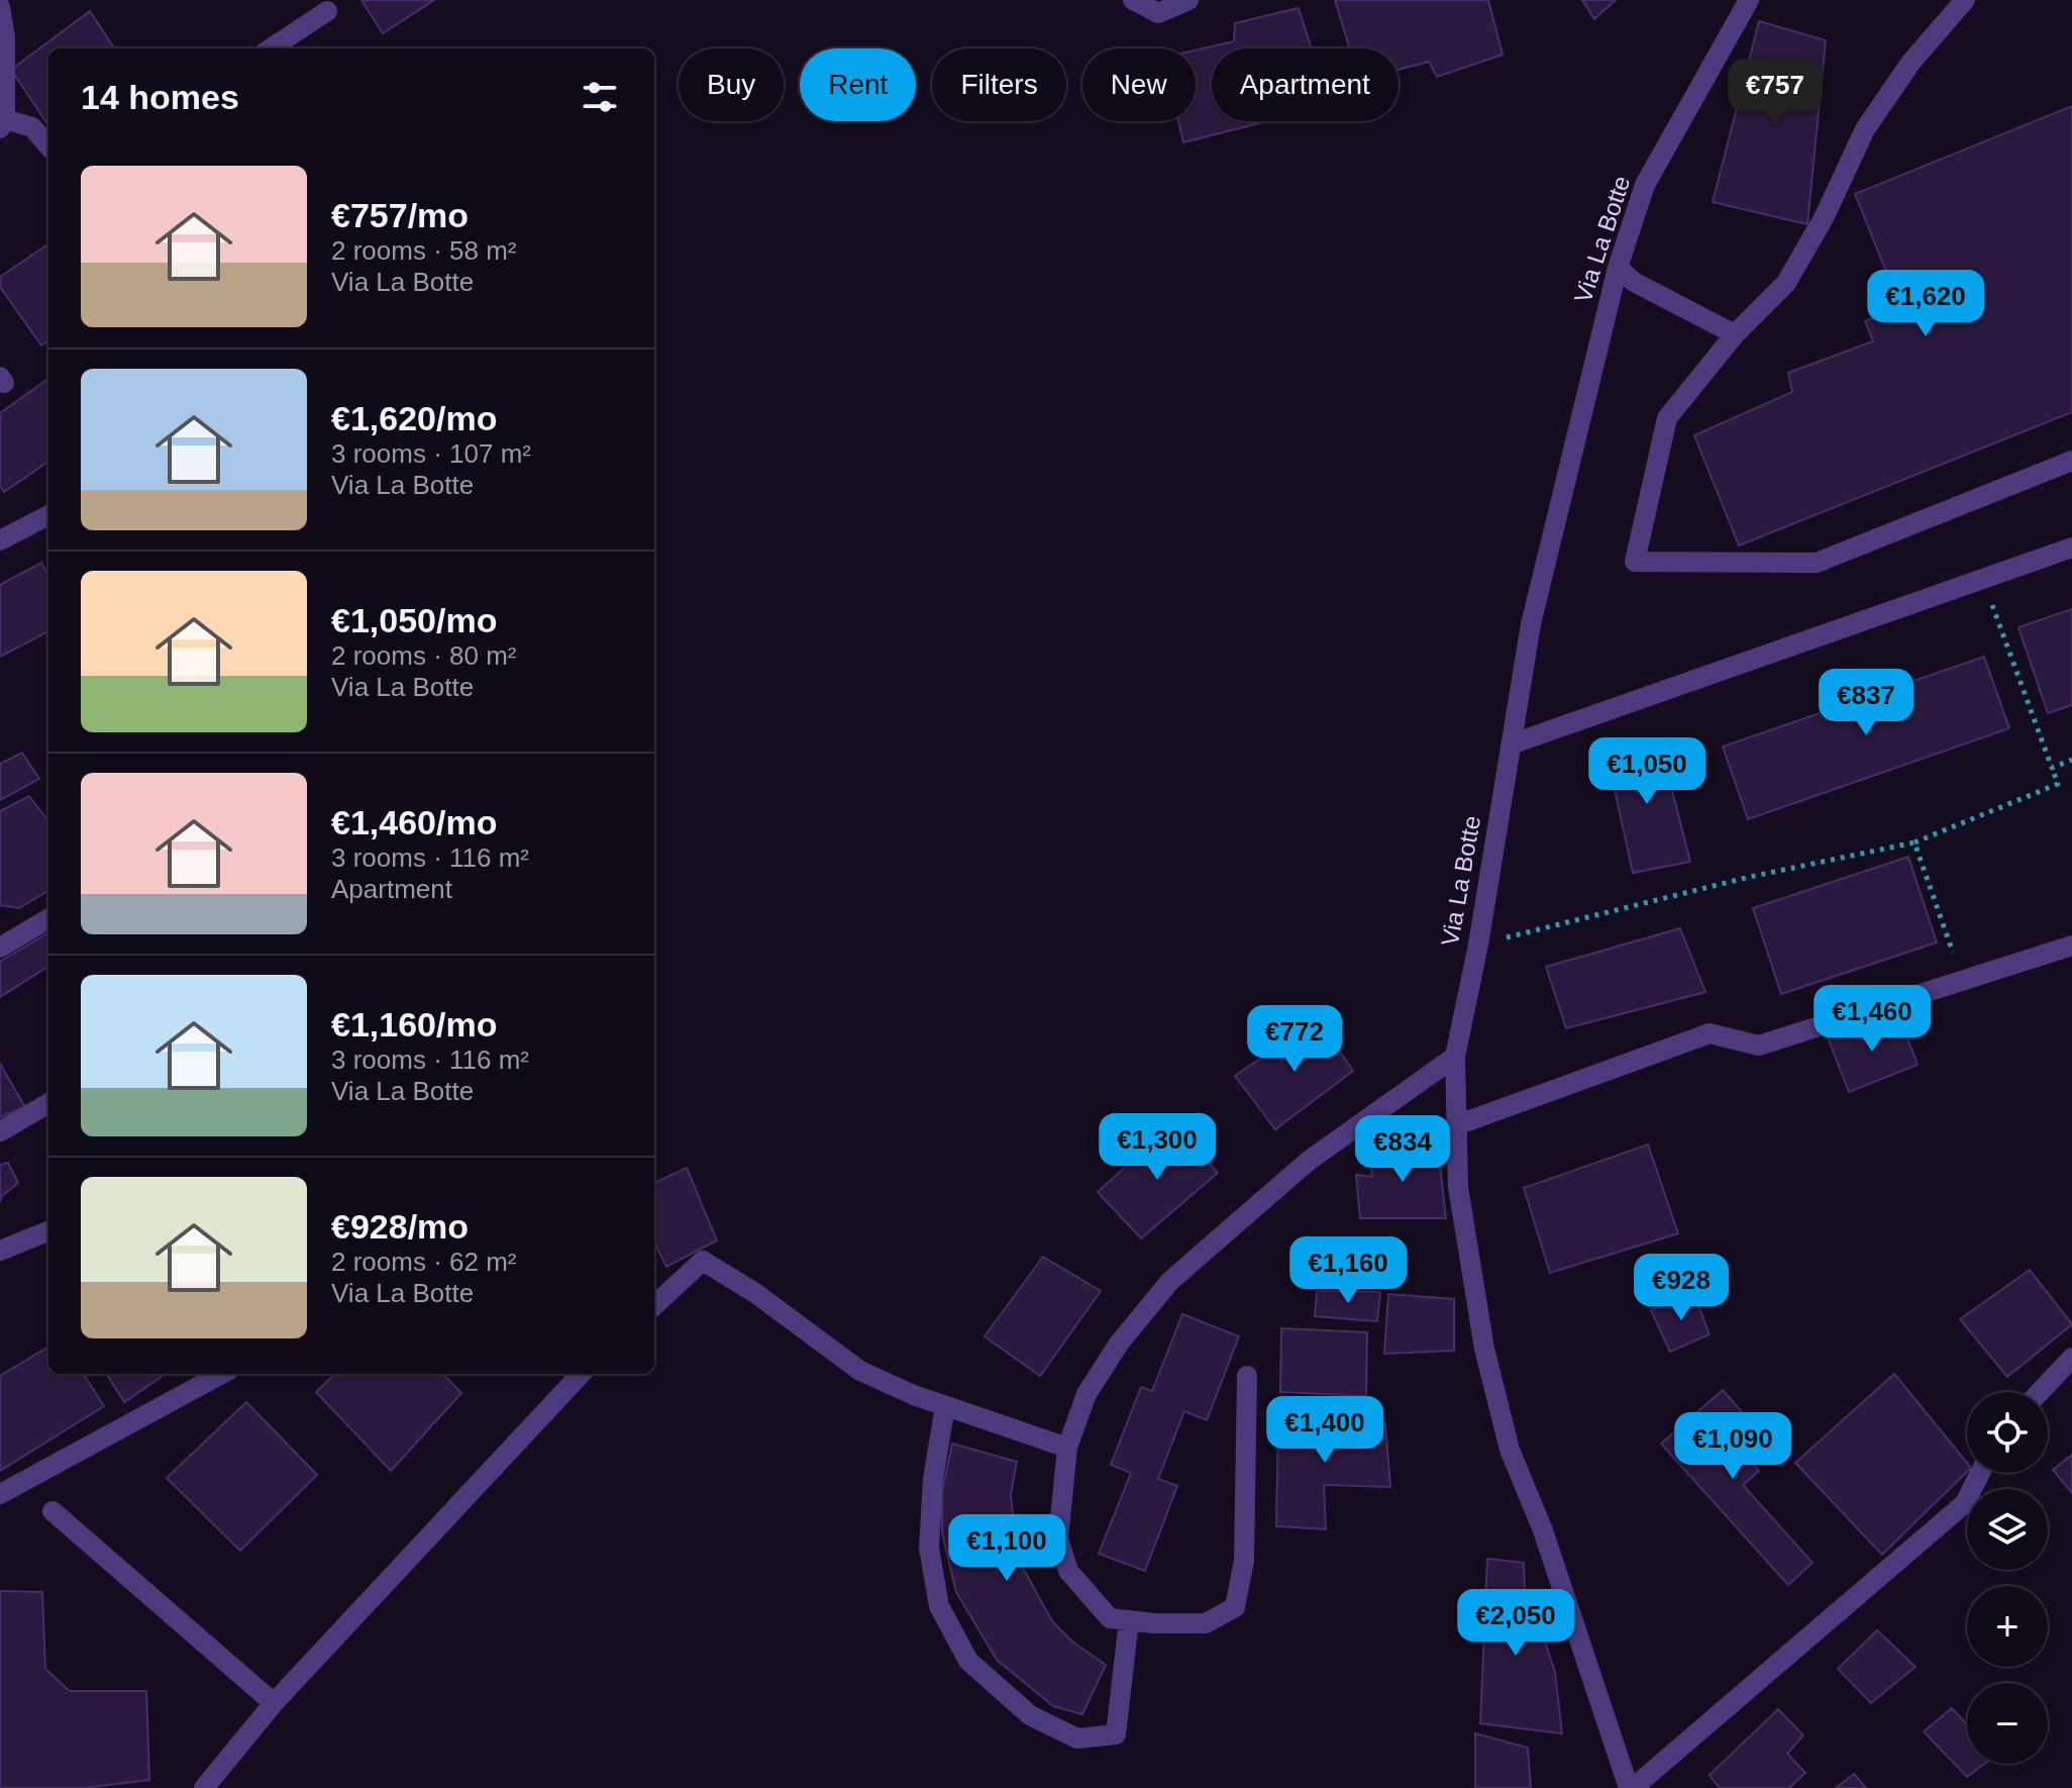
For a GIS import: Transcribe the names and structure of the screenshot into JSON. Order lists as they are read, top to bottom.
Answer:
{
  "streets": {
    "street": ["Via La Botte"]
  },
  "page": {
    "chip": [
      "Buy",
      "Rent",
      "Filters",
      "New",
      "Apartment"
    ],
    "heading": "14 homes",
    "price": [
      "€757",
      "€1,620",
      "€837",
      "€1,050",
      "€1,460",
      "€772",
      "€1,300",
      "€834",
      "€1,160",
      "€928",
      "€1,400",
      "€1,090",
      "€1,100",
      "€2,050"
    ],
    "list": [
      {
        "name": "€757/mo",
        "note": "2 rooms · 58 m² · Via La Botte"
      },
      {
        "name": "€1,620/mo",
        "note": "3 rooms · 107 m² · Via La Botte"
      },
      {
        "name": "€1,050/mo",
        "note": "2 rooms · 80 m² · Via La Botte"
      },
      {
        "name": "€1,460/mo",
        "note": "3 rooms · 116 m² · Apartment"
      },
      {
        "name": "€1,160/mo",
        "note": "3 rooms · 116 m² · Via La Botte"
      },
      {
        "name": "€928/mo",
        "note": "2 rooms · 62 m² · Via La Botte"
      }
    ],
    "map_buttons": ["+", "−"]
  }
}
